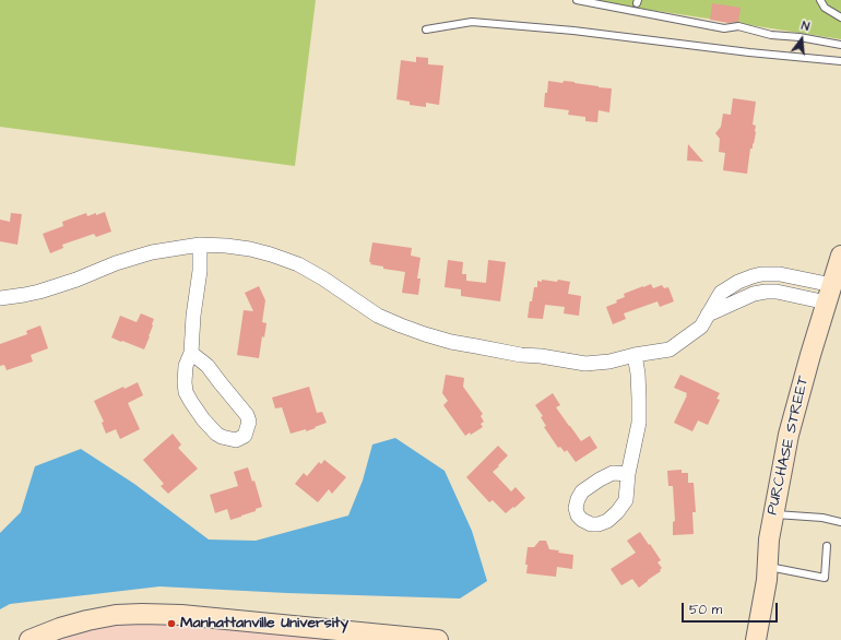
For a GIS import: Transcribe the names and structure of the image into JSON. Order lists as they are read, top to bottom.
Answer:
{
  "streets": {
    "main road": ["PURCHASE STREET"]
  },
  "places": ["Manhattanville University"],
  "scale_bar": "50 m",
  "north": "top"
}
